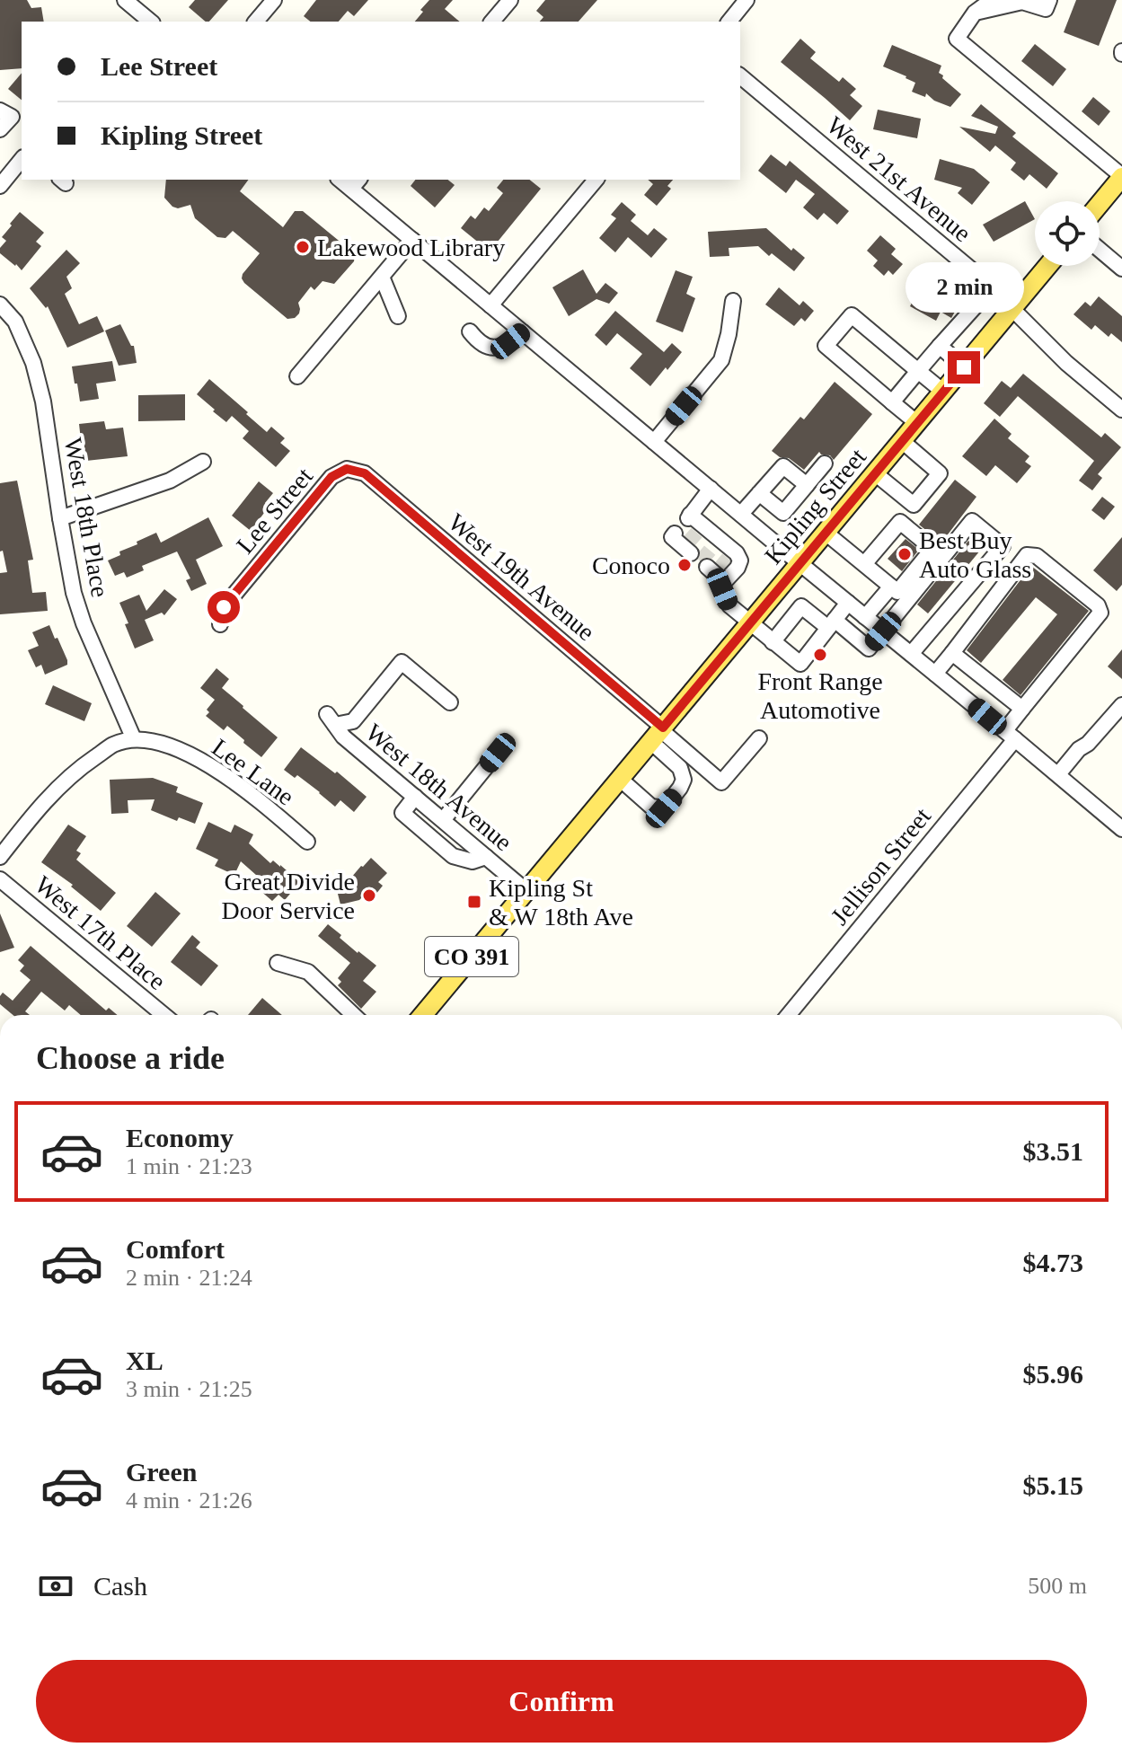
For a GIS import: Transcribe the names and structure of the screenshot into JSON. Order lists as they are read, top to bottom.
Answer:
{
  "streets": {
    "main road": ["Kipling Street", "CO 391"],
    "street": [
      "West 21st Avenue",
      "Lee Street",
      "West 18th Place",
      "West 19th Avenue",
      "Lee Lane",
      "West 18th Avenue",
      "Jellison Street",
      "West 17th Place"
    ]
  },
  "crossings": [
    ["West 21st Avenue", "Kipling Street"],
    ["Kipling Street", "West 19th Avenue"],
    ["Kipling Street", "West 18th Avenue"],
    ["Lee Street", "West 19th Avenue"],
    ["West 18th Place", "Lee Lane"]
  ],
  "places": {
    "other": [
      "Lakewood Library",
      "Best Buy Auto Glass",
      "Conoco",
      "Front Range Automotive",
      "Great Divide Door Service"
    ],
    "transit": ["Kipling St & W 18th Ave"]
  },
  "page": {
    "banner": ["Lee Street", "Kipling Street"],
    "bubble": "2 min",
    "heading": "Choose a ride",
    "list": [
      {
        "name": "Economy",
        "note": "1 min · 21:23",
        "value": "$3.51"
      },
      {
        "name": "Comfort",
        "note": "2 min · 21:24",
        "value": "$4.73"
      },
      {
        "name": "XL",
        "note": "3 min · 21:25",
        "value": "$5.96"
      },
      {
        "name": "Green",
        "note": "4 min · 21:26",
        "value": "$5.15"
      }
    ],
    "pay": ["Cash", "500 m"],
    "buttons": "Confirm"
  }
}
